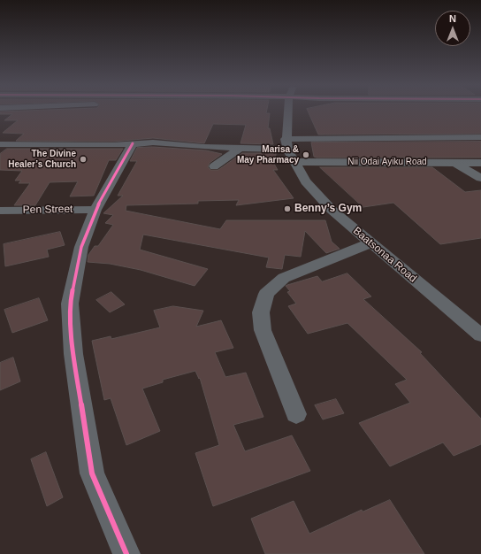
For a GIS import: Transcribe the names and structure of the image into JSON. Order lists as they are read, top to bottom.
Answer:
{
  "streets": {
    "street": ["Nii Odai Ayiku Road", "Pen Street", "Baatsonaa Road"]
  },
  "crossings": [
    ["Nii Odai Ayiku Road", "Baatsonaa Road"]
  ],
  "places": ["Marisa & May Pharmacy", "The Divine Healer’s Church", "Benny’s Gym"],
  "north": "top"
}
